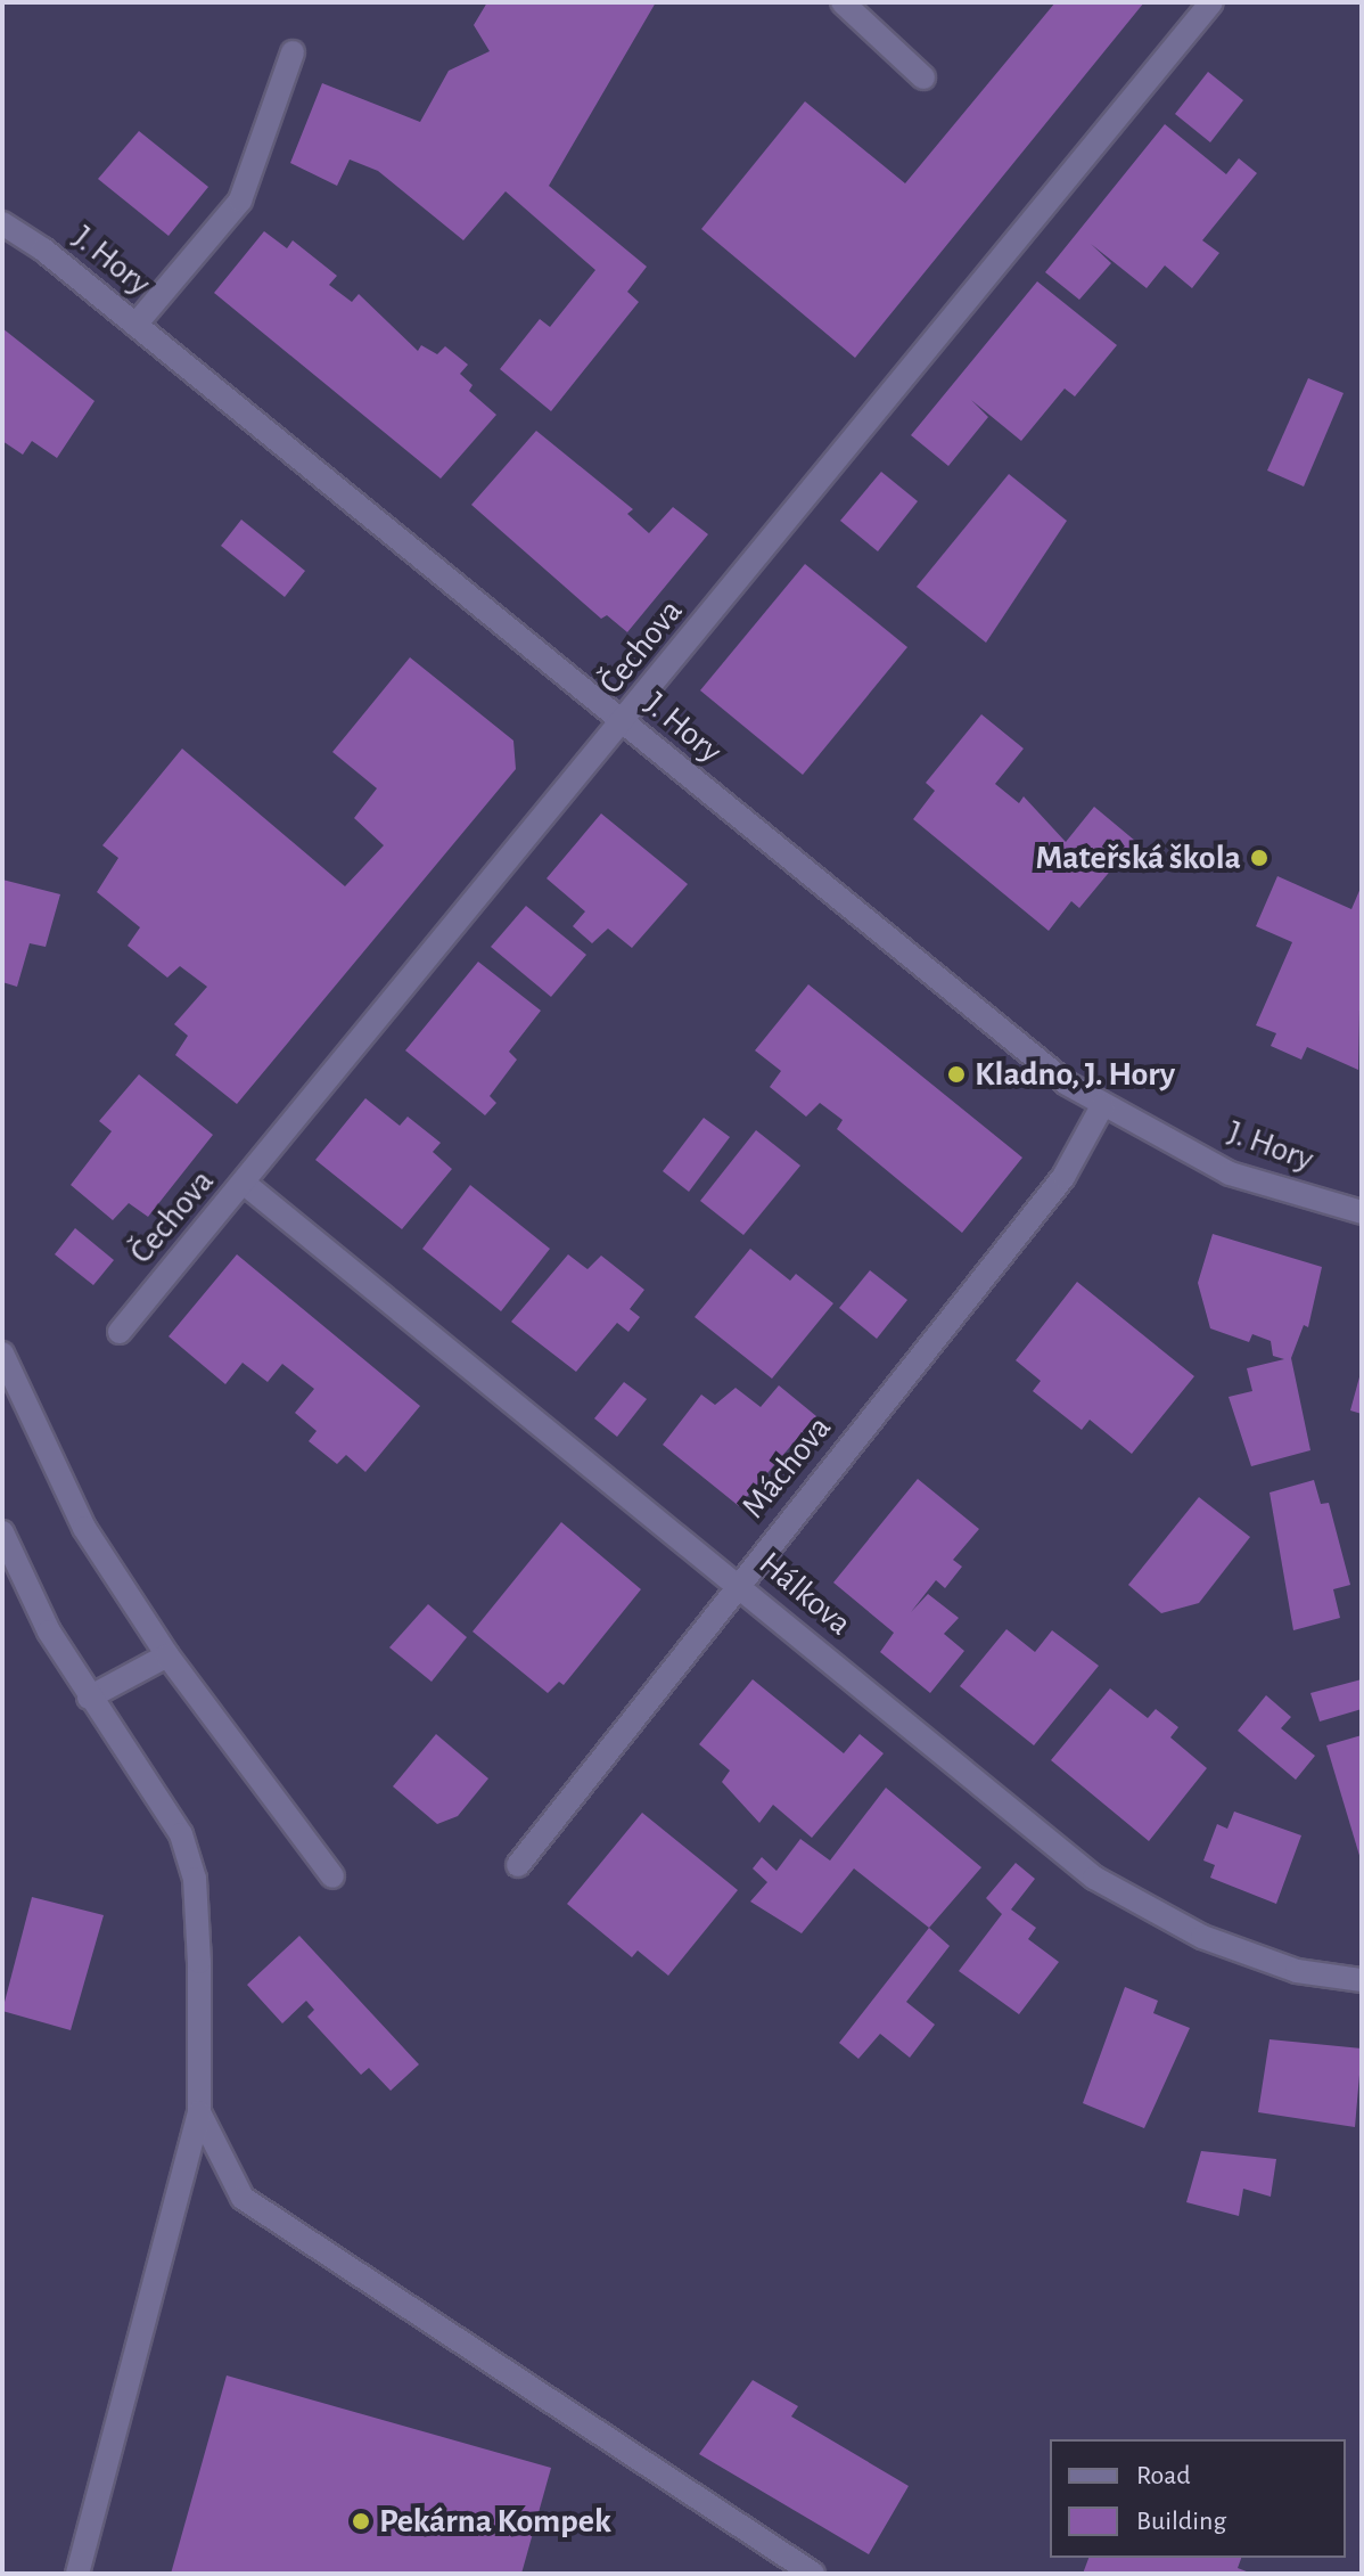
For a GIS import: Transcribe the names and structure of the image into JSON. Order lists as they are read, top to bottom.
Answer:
{
  "streets": {
    "street": [
      "J. Hory",
      "Čechova",
      "Máchova",
      "Hálkova"
    ]
  },
  "crossings": [
    ["J. Hory", "Čechova"],
    ["J. Hory", "Máchova"],
    ["Čechova", "Hálkova"],
    ["Máchova", "Hálkova"]
  ],
  "places": ["Mateřská škola", "Kladno, J. Hory", "Pekárna Kompek"],
  "legend": ["Road", "Building"]
}
